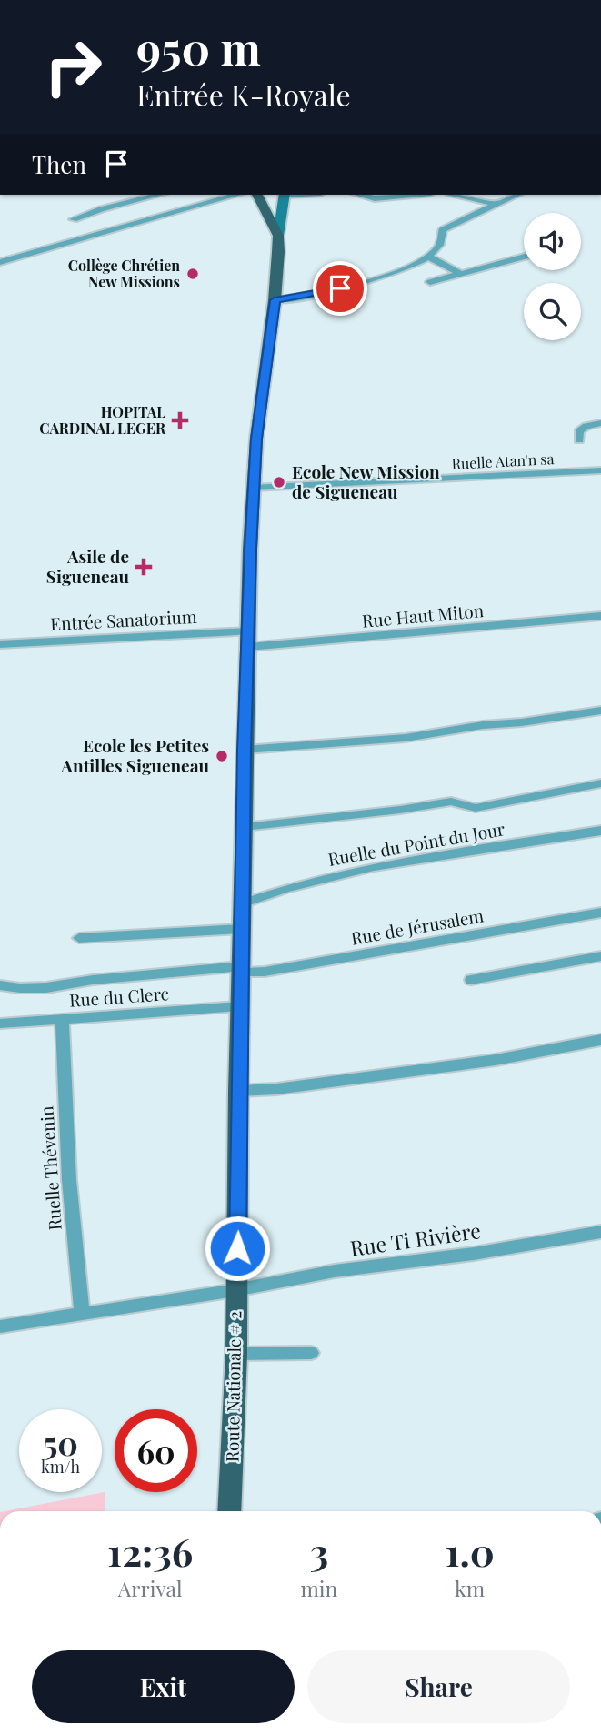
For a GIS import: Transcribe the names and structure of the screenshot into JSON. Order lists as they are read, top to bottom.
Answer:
{
  "streets": {
    "main road": ["Route Nationale # 2"],
    "street": [
      "Ruelle Atan'n sa",
      "Rue Haut Miton",
      "Entrée Sanatorium",
      "Ruelle du Point du Jour",
      "Rue de Jérusalem",
      "Rue du Clerc",
      "Ruelle Thévenin",
      "Rue Ti Rivière"
    ]
  },
  "crossings": [
    ["Ruelle Atan'n sa", "Route Nationale # 2"],
    ["Rue Haut Miton", "Entrée Sanatorium"],
    ["Rue Haut Miton", "Route Nationale # 2"],
    ["Entrée Sanatorium", "Route Nationale # 2"],
    ["Ruelle du Point du Jour", "Route Nationale # 2"],
    ["Rue de Jérusalem", "Route Nationale # 2"],
    ["Rue du Clerc", "Ruelle Thévenin"],
    ["Rue du Clerc", "Route Nationale # 2"],
    ["Ruelle Thévenin", "Rue Ti Rivière"],
    ["Rue Ti Rivière", "Route Nationale # 2"]
  ],
  "places": {
    "other": ["Collège Chrétien New Missions", "Ecole New Mission de Sigueneau", "Ecole les Petites Antilles Sigueneau"],
    "health": ["HOPITAL CARDINAL LEGER", "Asile de Sigueneau"]
  },
  "page": {
    "turn": ["950 m", "Entrée K-Royale"],
    "then": "Then",
    "speed": "50 km/h",
    "limit": "60",
    "eta": [
      "12:36",
      "Arrival",
      "3",
      "min",
      "1.0",
      "km"
    ],
    "buttons": ["Exit", "Share"]
  }
}
